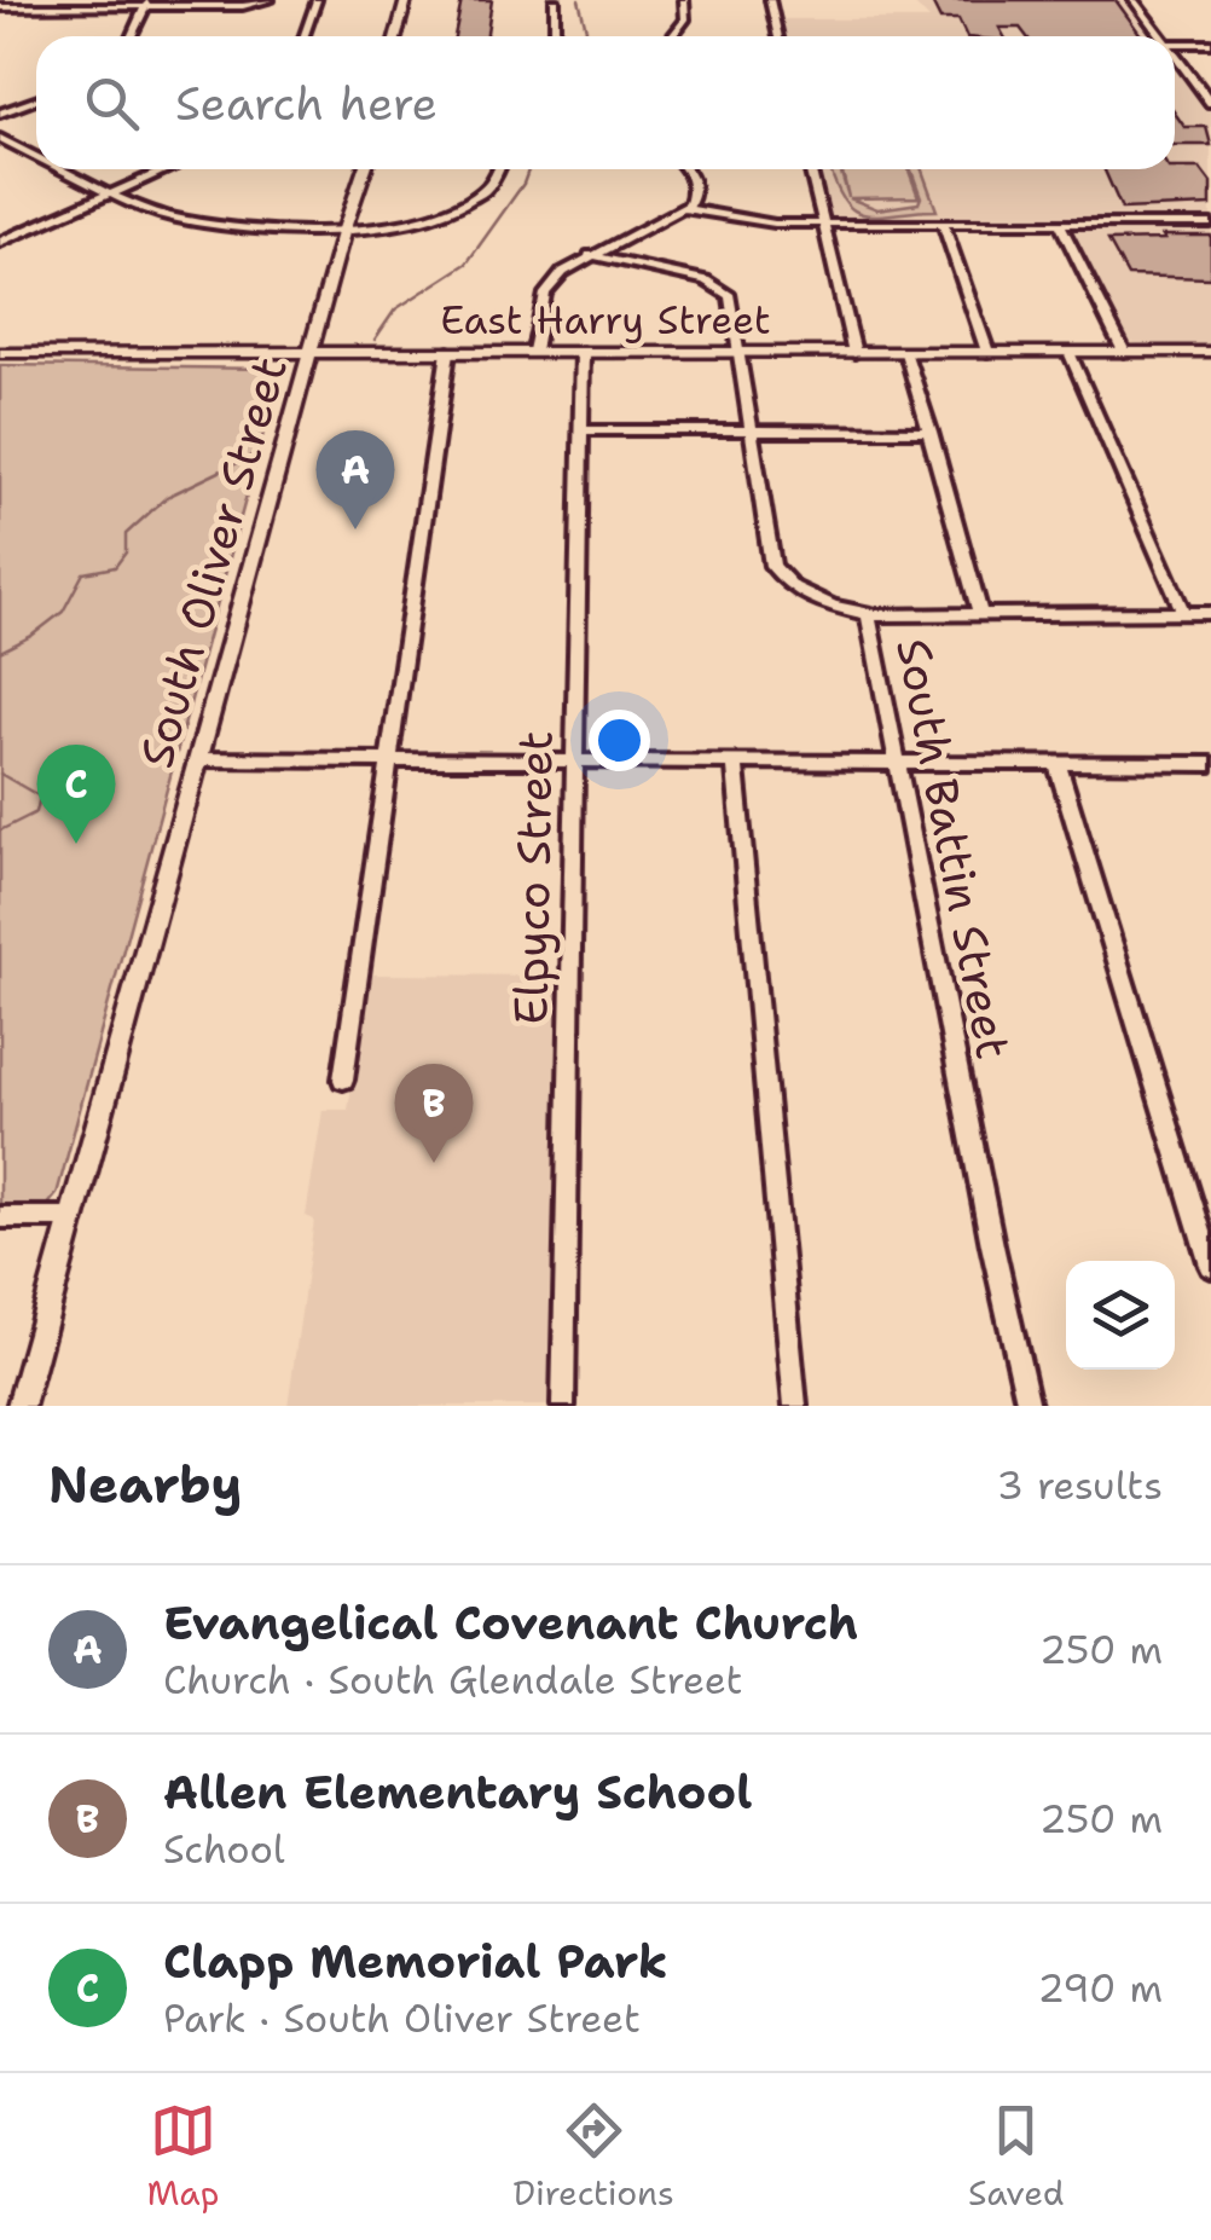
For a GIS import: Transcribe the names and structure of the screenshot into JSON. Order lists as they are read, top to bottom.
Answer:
{
  "streets": {
    "main road": ["East Harry Street", "South Oliver Street"],
    "street": ["South Battin Street", "Elpyco Street"]
  },
  "crossings": [
    ["East Harry Street", "South Oliver Street"],
    ["East Harry Street", "South Battin Street"],
    ["East Harry Street", "Elpyco Street"]
  ],
  "page": {
    "search": "Search here",
    "pins": ["A", "C", "B"],
    "heading": ["Nearby", "3 results"],
    "list": [
      {
        "mark": "A",
        "name": "Evangelical Covenant Church",
        "note": "Church · South Glendale Street",
        "value": "250 m"
      },
      {
        "mark": "B",
        "name": "Allen Elementary School",
        "note": "School",
        "value": "250 m"
      },
      {
        "mark": "C",
        "name": "Clapp Memorial Park",
        "note": "Park · South Oliver Street",
        "value": "290 m"
      }
    ],
    "nav": ["Map", "Directions", "Saved"]
  }
}
